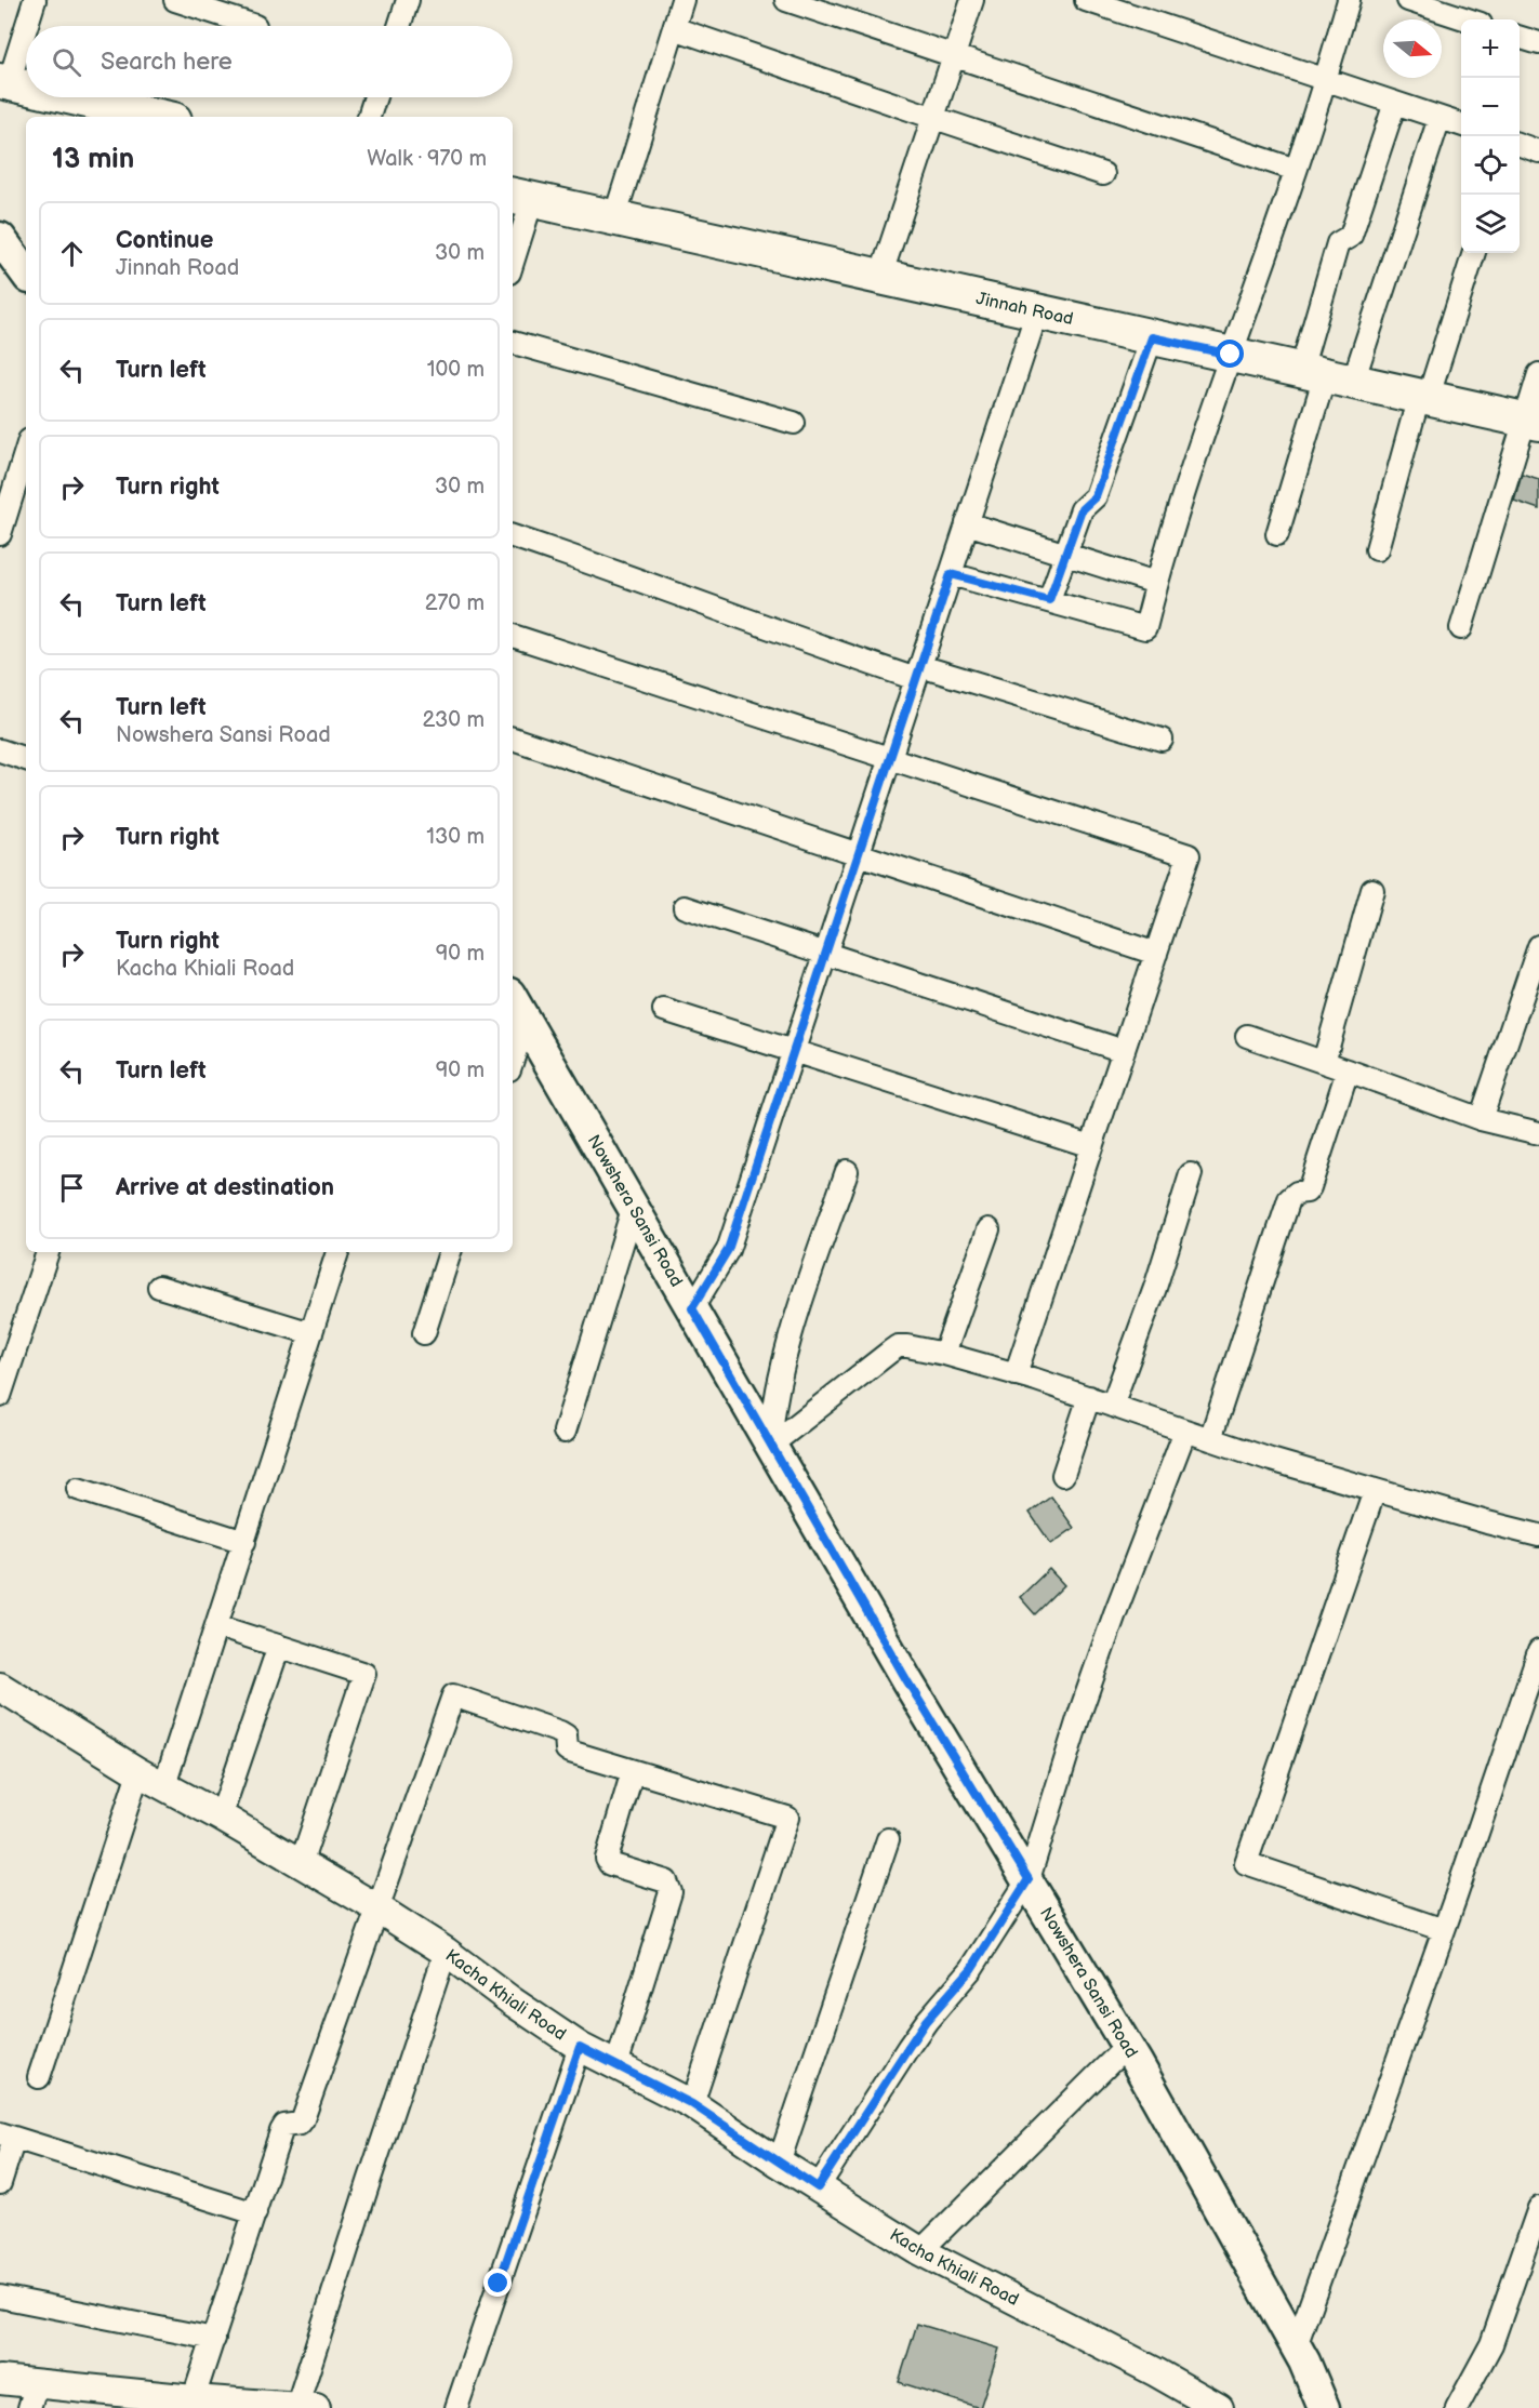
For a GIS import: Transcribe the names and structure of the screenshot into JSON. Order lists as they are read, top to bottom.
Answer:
{
  "streets": {
    "main road": ["Jinnah Road", "Nowshera Sansi Road"],
    "street": ["Kacha Khiali Road"]
  },
  "north": "right",
  "page": {
    "map_buttons": ["+", "−"],
    "search": "Search here",
    "heading": ["13 min", "Walk · 970 m"],
    "list": [
      ["Continue", "Jinnah Road", "30 m"],
      ["Turn left", "100 m"],
      ["Turn right", "30 m"],
      ["Turn left", "270 m"],
      ["Turn left", "Nowshera Sansi Road", "230 m"],
      ["Turn right", "130 m"],
      ["Turn right", "Kacha Khiali Road", "90 m"],
      ["Turn left", "90 m"],
      "Arrive at destination"
    ]
  }
}
